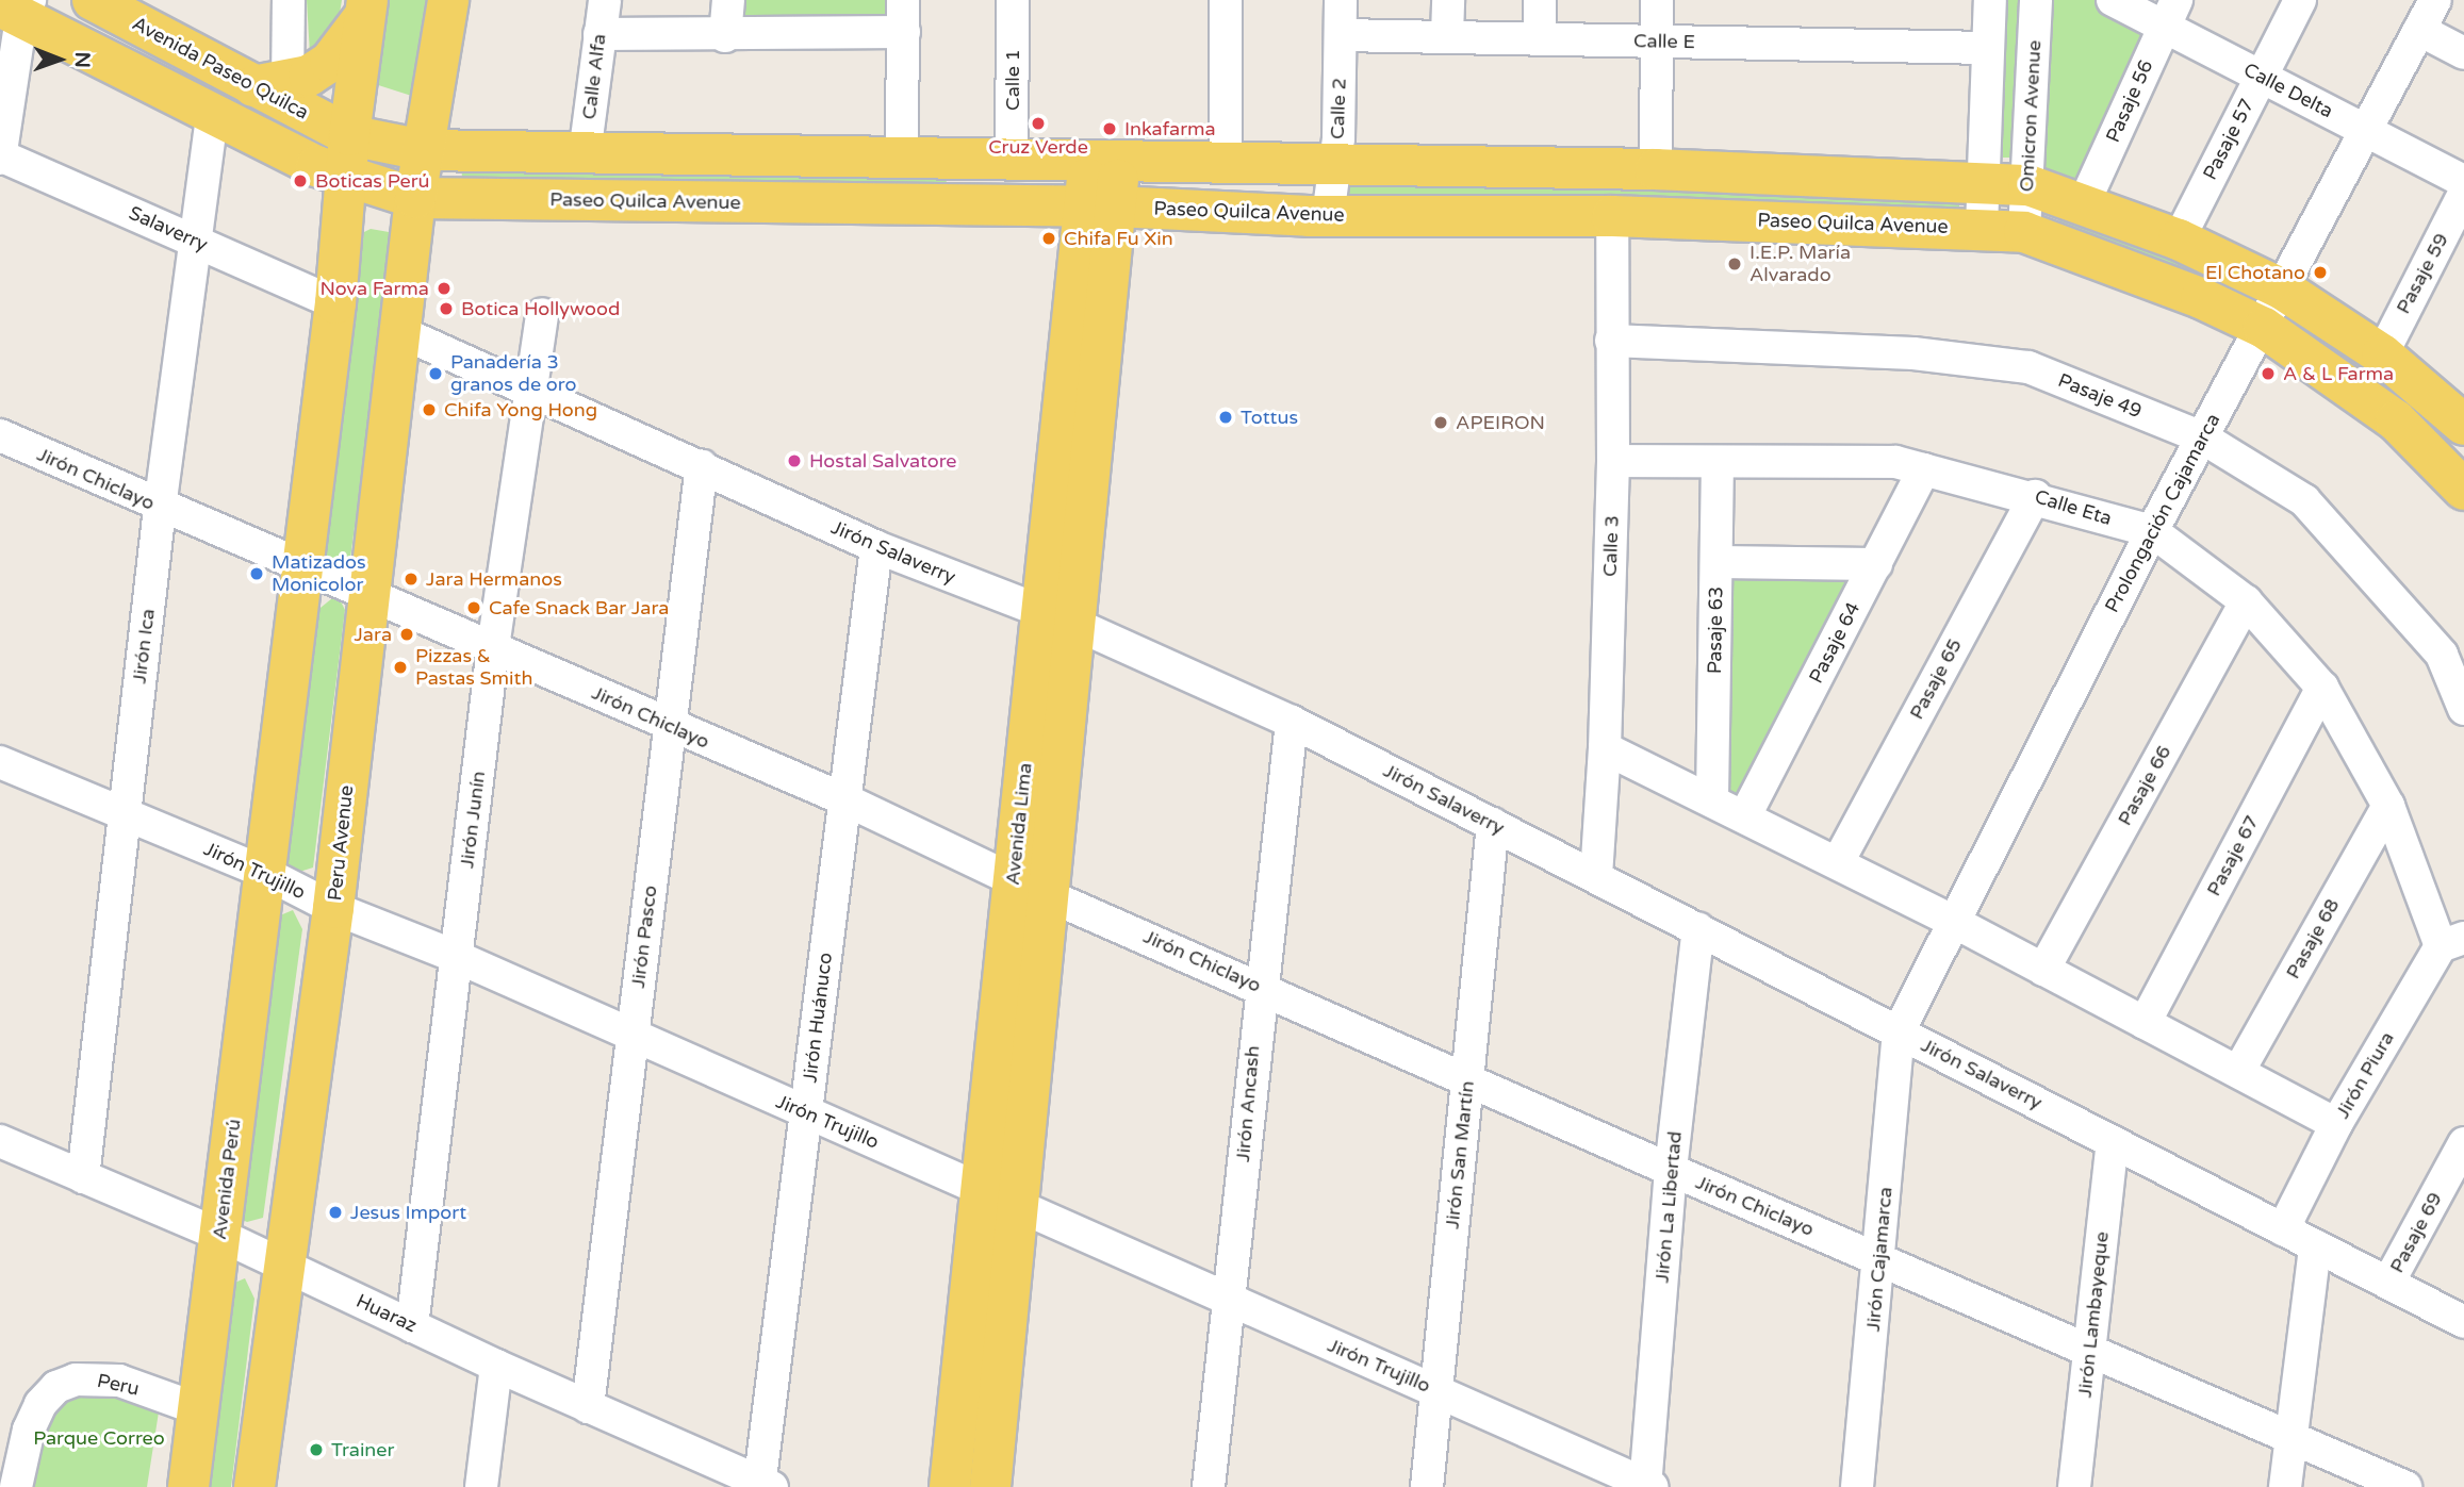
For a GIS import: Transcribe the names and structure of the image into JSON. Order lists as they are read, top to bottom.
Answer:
{
  "streets": {
    "main road": [
      "Avenida Paseo Quilca",
      "Paseo Quilca Avenue",
      "Avenida Lima",
      "Peru Avenue",
      "Avenida Perú"
    ],
    "street": [
      "Calle E",
      "Calle Alfa",
      "Calle 1",
      "Calle Delta",
      "Pasaje 56",
      "Calle 2",
      "Omicron Avenue",
      "Pasaje 57",
      "Salaverry",
      "Pasaje 59",
      "Pasaje 49",
      "Jirón Chiclayo",
      "Calle Eta",
      "Prolongación Cajamarca",
      "Calle 3",
      "Jirón Salaverry",
      "Pasaje 63",
      "Pasaje 64",
      "Jirón Ica",
      "Pasaje 65",
      "Pasaje 66",
      "Jirón Junín",
      "Pasaje 67",
      "Jirón Trujillo",
      "Jirón Pasco",
      "Pasaje 68",
      "Jirón Huánuco",
      "Jirón Piura",
      "Jirón Ancash",
      "Jirón San Martín",
      "Jirón La Libertad",
      "Pasaje 69",
      "Jirón Cajamarca",
      "Huaraz",
      "Jirón Lambayeque",
      "Peru"
    ]
  },
  "crossings": [
    ["Calle E", "Calle 2"],
    ["Calle Delta", "Pasaje 56"],
    ["Calle Delta", "Pasaje 57"],
    ["Calle Delta", "Prolongación Cajamarca"],
    ["Calle 2", "Paseo Quilca Avenue"],
    ["Omicron Avenue", "Paseo Quilca Avenue"],
    ["Paseo Quilca Avenue", "Prolongación Cajamarca"],
    ["Paseo Quilca Avenue", "Calle 3"],
    ["Paseo Quilca Avenue", "Jirón Ica"],
    ["Paseo Quilca Avenue", "Avenida Lima"],
    ["Paseo Quilca Avenue", "Peru Avenue"],
    ["Salaverry", "Jirón Ica"],
    ["Pasaje 49", "Prolongación Cajamarca"],
    ["Pasaje 49", "Calle 3"],
    ["Jirón Chiclayo", "Jirón Ica"],
    ["Jirón Chiclayo", "Jirón Junín"],
    ["Jirón Chiclayo", "Avenida Lima"],
    ["Jirón Chiclayo", "Peru Avenue"],
    ["Jirón Chiclayo", "Jirón Pasco"],
    ["Jirón Chiclayo", "Jirón Huánuco"],
    ["Jirón Chiclayo", "Jirón Ancash"],
    ["Jirón Chiclayo", "Jirón San Martín"],
    ["Jirón Chiclayo", "Jirón La Libertad"],
    ["Jirón Chiclayo", "Jirón Cajamarca"],
    ["Jirón Chiclayo", "Jirón Lambayeque"],
    ["Calle Eta", "Prolongación Cajamarca"],
    ["Calle Eta", "Calle 3"],
    ["Calle Eta", "Pasaje 63"],
    ["Calle Eta", "Pasaje 64"],
    ["Calle Eta", "Pasaje 65"],
    ["Calle Eta", "Pasaje 66"],
    ["Calle Eta", "Pasaje 67"],
    ["Calle Eta", "Pasaje 68"],
    ["Calle Eta", "Jirón Piura"],
    ["Prolongación Cajamarca", "Jirón Salaverry"],
    ["Prolongación Cajamarca", "Jirón Cajamarca"],
    ["Calle 3", "Jirón Salaverry"],
    ["Jirón Salaverry", "Jirón Junín"],
    ["Jirón Salaverry", "Avenida Lima"],
    ["Jirón Salaverry", "Peru Avenue"],
    ["Jirón Salaverry", "Jirón Pasco"],
    ["Jirón Salaverry", "Jirón Huánuco"],
    ["Jirón Salaverry", "Jirón Piura"],
    ["Jirón Salaverry", "Jirón Ancash"],
    ["Jirón Salaverry", "Jirón San Martín"],
    ["Jirón Salaverry", "Jirón La Libertad"],
    ["Jirón Salaverry", "Pasaje 69"],
    ["Jirón Salaverry", "Jirón Cajamarca"],
    ["Jirón Salaverry", "Jirón Lambayeque"],
    ["Jirón Ica", "Jirón Trujillo"],
    ["Jirón Ica", "Huaraz"],
    ["Jirón Junín", "Jirón Trujillo"],
    ["Jirón Junín", "Huaraz"],
    ["Avenida Lima", "Jirón Trujillo"],
    ["Peru Avenue", "Jirón Trujillo"],
    ["Peru Avenue", "Huaraz"],
    ["Jirón Trujillo", "Jirón Pasco"],
    ["Jirón Trujillo", "Jirón Huánuco"],
    ["Jirón Trujillo", "Jirón Ancash"],
    ["Jirón Trujillo", "Jirón San Martín"],
    ["Jirón Trujillo", "Avenida Perú"],
    ["Jirón Trujillo", "Jirón La Libertad"],
    ["Jirón Pasco", "Huaraz"],
    ["Jirón Huánuco", "Huaraz"],
    ["Avenida Perú", "Huaraz"],
    ["Avenida Perú", "Peru"]
  ],
  "parks": ["Parque Correo"],
  "places": [
    "Cruz Verde",
    "Inkafarma",
    "Boticas Perú",
    "Chifa Fu Xin",
    "I.E.P. María Alvarado",
    "El Chotano",
    "Nova Farma",
    "Botica Hollywood",
    "Panadería 3 granos de oro",
    "A & L Farma",
    "Chifa Yong Hong",
    "Tottus",
    "APEIRON",
    "Hostal Salvatore",
    "Matizados Monicolor",
    "Jara Hermanos",
    "Cafe Snack Bar Jara",
    "Jara",
    "Pizzas & Pastas Smith",
    "Jesus Import",
    "Trainer"
  ],
  "north": "right"
}
